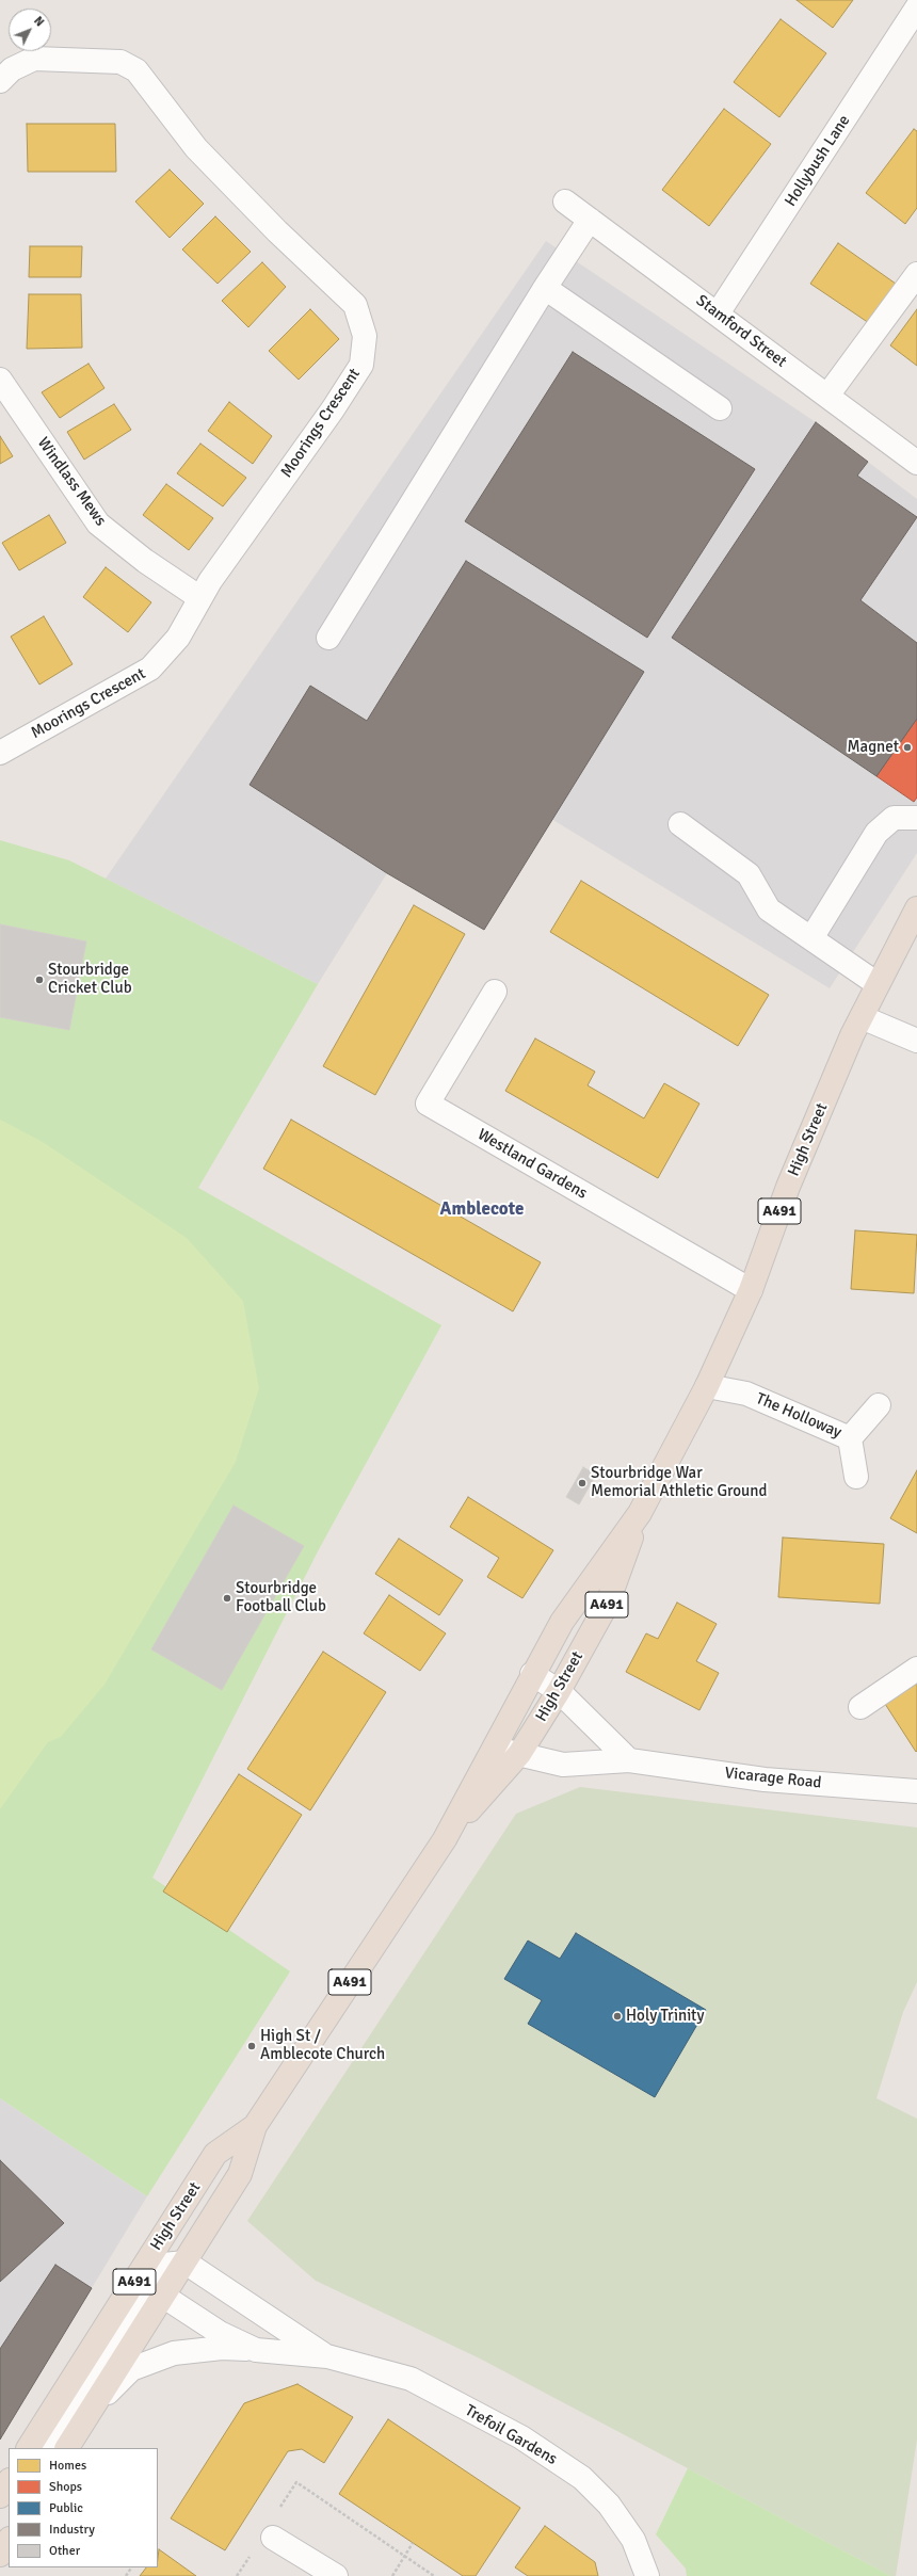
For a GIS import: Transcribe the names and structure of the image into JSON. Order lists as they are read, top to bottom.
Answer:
{
  "streets": {
    "highway": ["High Street", "A491"],
    "street": [
      "Hollybush Lane",
      "Stamford Street",
      "Moorings Crescent",
      "Windlass Mews",
      "Westland Gardens",
      "The Holloway",
      "Vicarage Road",
      "Trefoil Gardens"
    ]
  },
  "crossings": [
    ["Hollybush Lane", "Stamford Street"],
    ["Moorings Crescent", "Windlass Mews"],
    ["High Street", "Westland Gardens"],
    ["High Street", "The Holloway"],
    ["High Street", "Vicarage Road"]
  ],
  "districts": ["Amblecote"],
  "places": [
    "Magnet",
    "Stourbridge Cricket Club",
    "Stourbridge War Memorial Athletic Ground",
    "Stourbridge Football Club",
    "Holy Trinity",
    "High St / Amblecote Church"
  ],
  "legend": [
    "Homes",
    "Shops",
    "Public",
    "Industry",
    "Other"
  ],
  "north": "top right"
}
